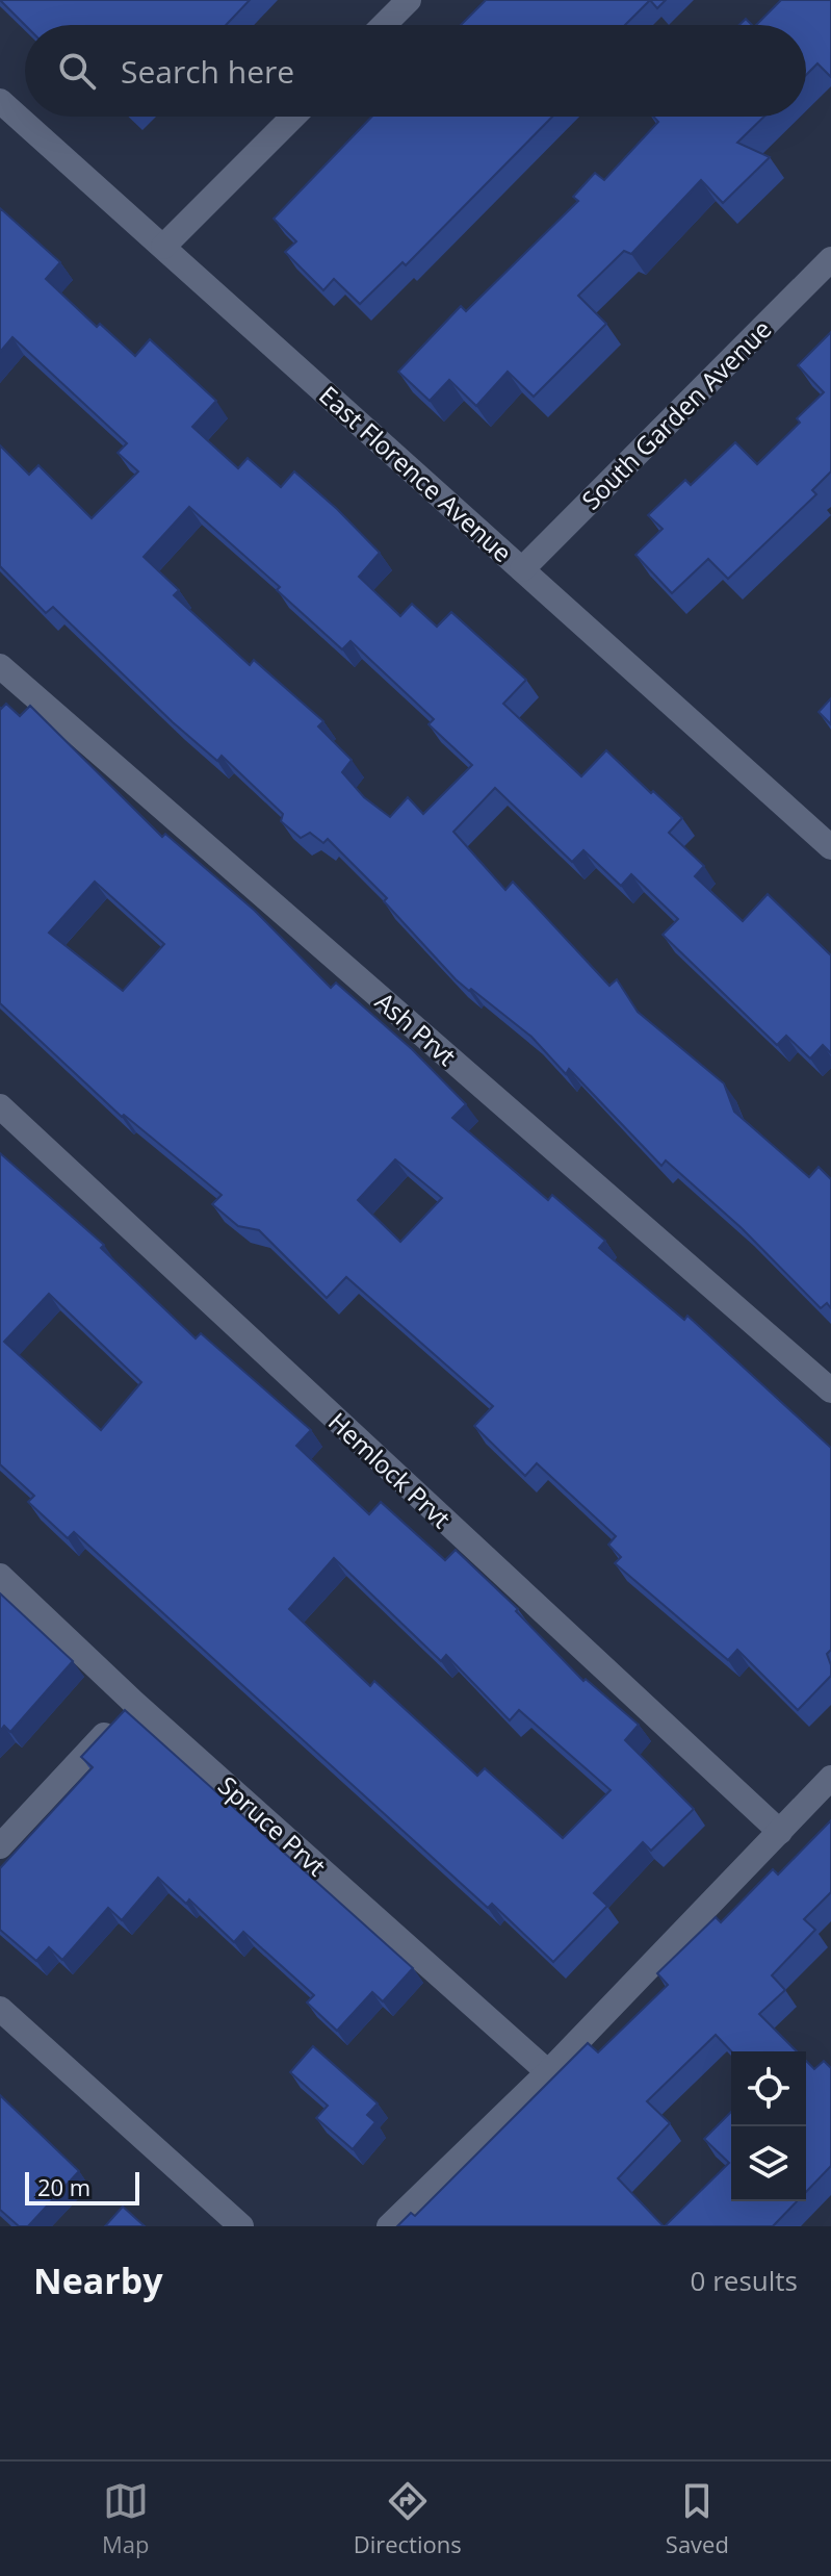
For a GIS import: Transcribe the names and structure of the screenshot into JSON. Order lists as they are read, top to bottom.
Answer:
{
  "streets": {
    "street": [
      "South Garden Avenue",
      "East Florence Avenue",
      "Ash Prvt",
      "Hemlock Prvt",
      "Spruce Prvt"
    ]
  },
  "crossings": [
    ["South Garden Avenue", "East Florence Avenue"]
  ],
  "scale_bar": "20 m",
  "page": {
    "search": "Search here",
    "scale": "20 m",
    "heading": ["Nearby", "0 results"],
    "nav": ["Map", "Directions", "Saved"]
  }
}
